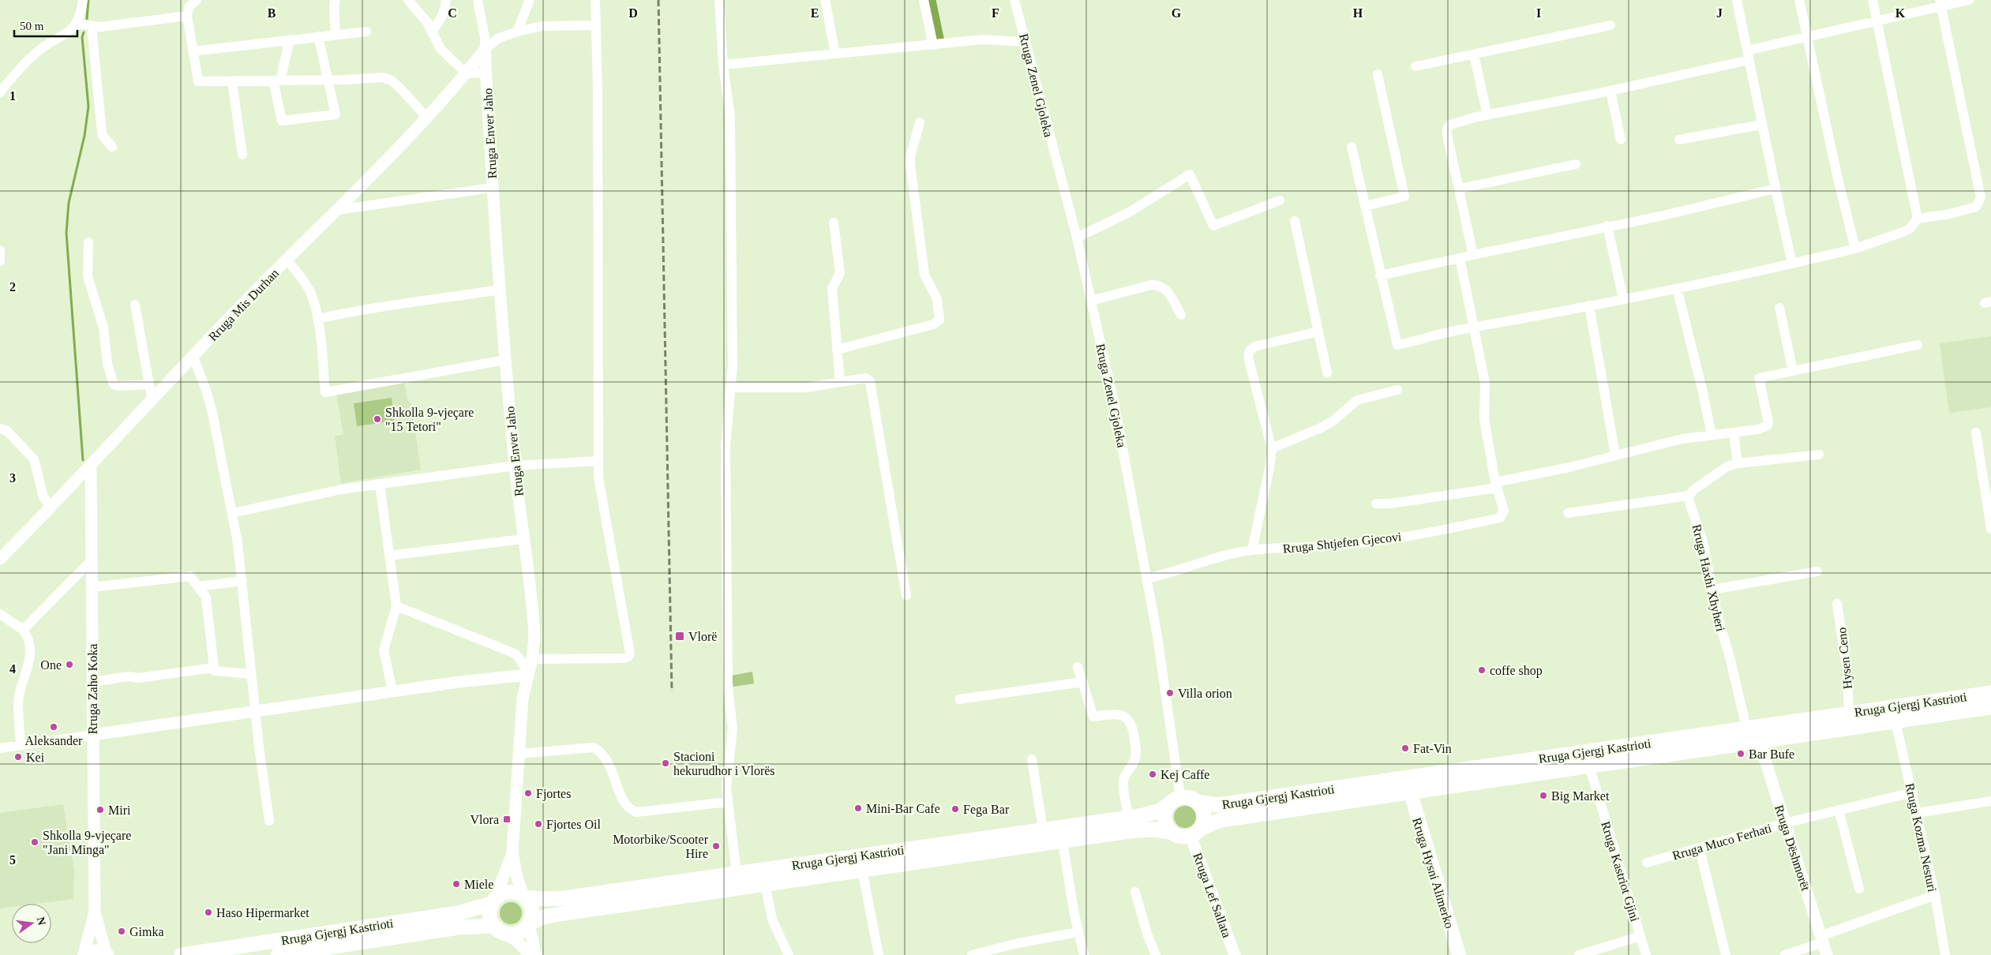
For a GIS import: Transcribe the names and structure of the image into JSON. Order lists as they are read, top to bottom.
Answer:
{
  "streets": {
    "main road": ["Rruga Gjergj Kastrioti", "Rruga Hysni Alimerko"],
    "street": [
      "Rruga Zenel Gjoleka",
      "Rruga Enver Jaho",
      "Rruga Mis Durhan",
      "Rruga Shtjefen Gjecovi",
      "Rruga Haxhi Xhyheri",
      "Hysen Ceno",
      "Rruga Zaho Koka",
      "Rruga Kozma Nesturi",
      "Rruga Muco Ferhati",
      "Rruga Dëshmorët",
      "Rruga Kastriot Gjini",
      "Rruga Lef Sallata"
    ]
  },
  "crossings": [
    ["Rruga Zenel Gjoleka", "Rruga Shtjefen Gjecovi"],
    ["Rruga Zenel Gjoleka", "Rruga Gjergj Kastrioti"],
    ["Rruga Zenel Gjoleka", "Rruga Lef Sallata"],
    ["Rruga Enver Jaho", "Rruga Mis Durhan"],
    ["Rruga Mis Durhan", "Rruga Zaho Koka"],
    ["Rruga Haxhi Xhyheri", "Rruga Gjergj Kastrioti"],
    ["Hysen Ceno", "Rruga Gjergj Kastrioti"],
    ["Rruga Gjergj Kastrioti", "Rruga Kozma Nesturi"],
    ["Rruga Gjergj Kastrioti", "Rruga Dëshmorët"],
    ["Rruga Gjergj Kastrioti", "Rruga Kastriot Gjini"],
    ["Rruga Gjergj Kastrioti", "Rruga Hysni Alimerko"],
    ["Rruga Gjergj Kastrioti", "Rruga Lef Sallata"],
    ["Rruga Kozma Nesturi", "Rruga Muco Ferhati"],
    ["Rruga Muco Ferhati", "Rruga Dëshmorët"]
  ],
  "places": {
    "other": [
      "Shkolla 9-vjeçare \"15 Tetori\"",
      "One",
      "coffe shop",
      "Villa orion",
      "Aleksander",
      "Fat-Vin",
      "Bar Bufe",
      "Kei",
      "Stacioni hekurudhor i Vlorës",
      "Kej Caffe",
      "Fjortes",
      "Big Market",
      "Mini-Bar Cafe",
      "Fega Bar",
      "Miri",
      "Fjortes Oil",
      "Shkolla 9-vjeçare \"Jani Minga\"",
      "Motorbike/Scooter Hire",
      "Miele",
      "Haso Hipermarket",
      "Gimka"
    ],
    "transit": ["Vlorë", "Vlora"]
  },
  "scale_bar": "50 m",
  "north": "right",
  "grid": {
    "columns": [
      "B",
      "C",
      "D",
      "E",
      "F",
      "G",
      "H",
      "I",
      "J",
      "K"
    ],
    "rows": [
      "1",
      "2",
      "3",
      "4",
      "5"
    ]
  }
}
